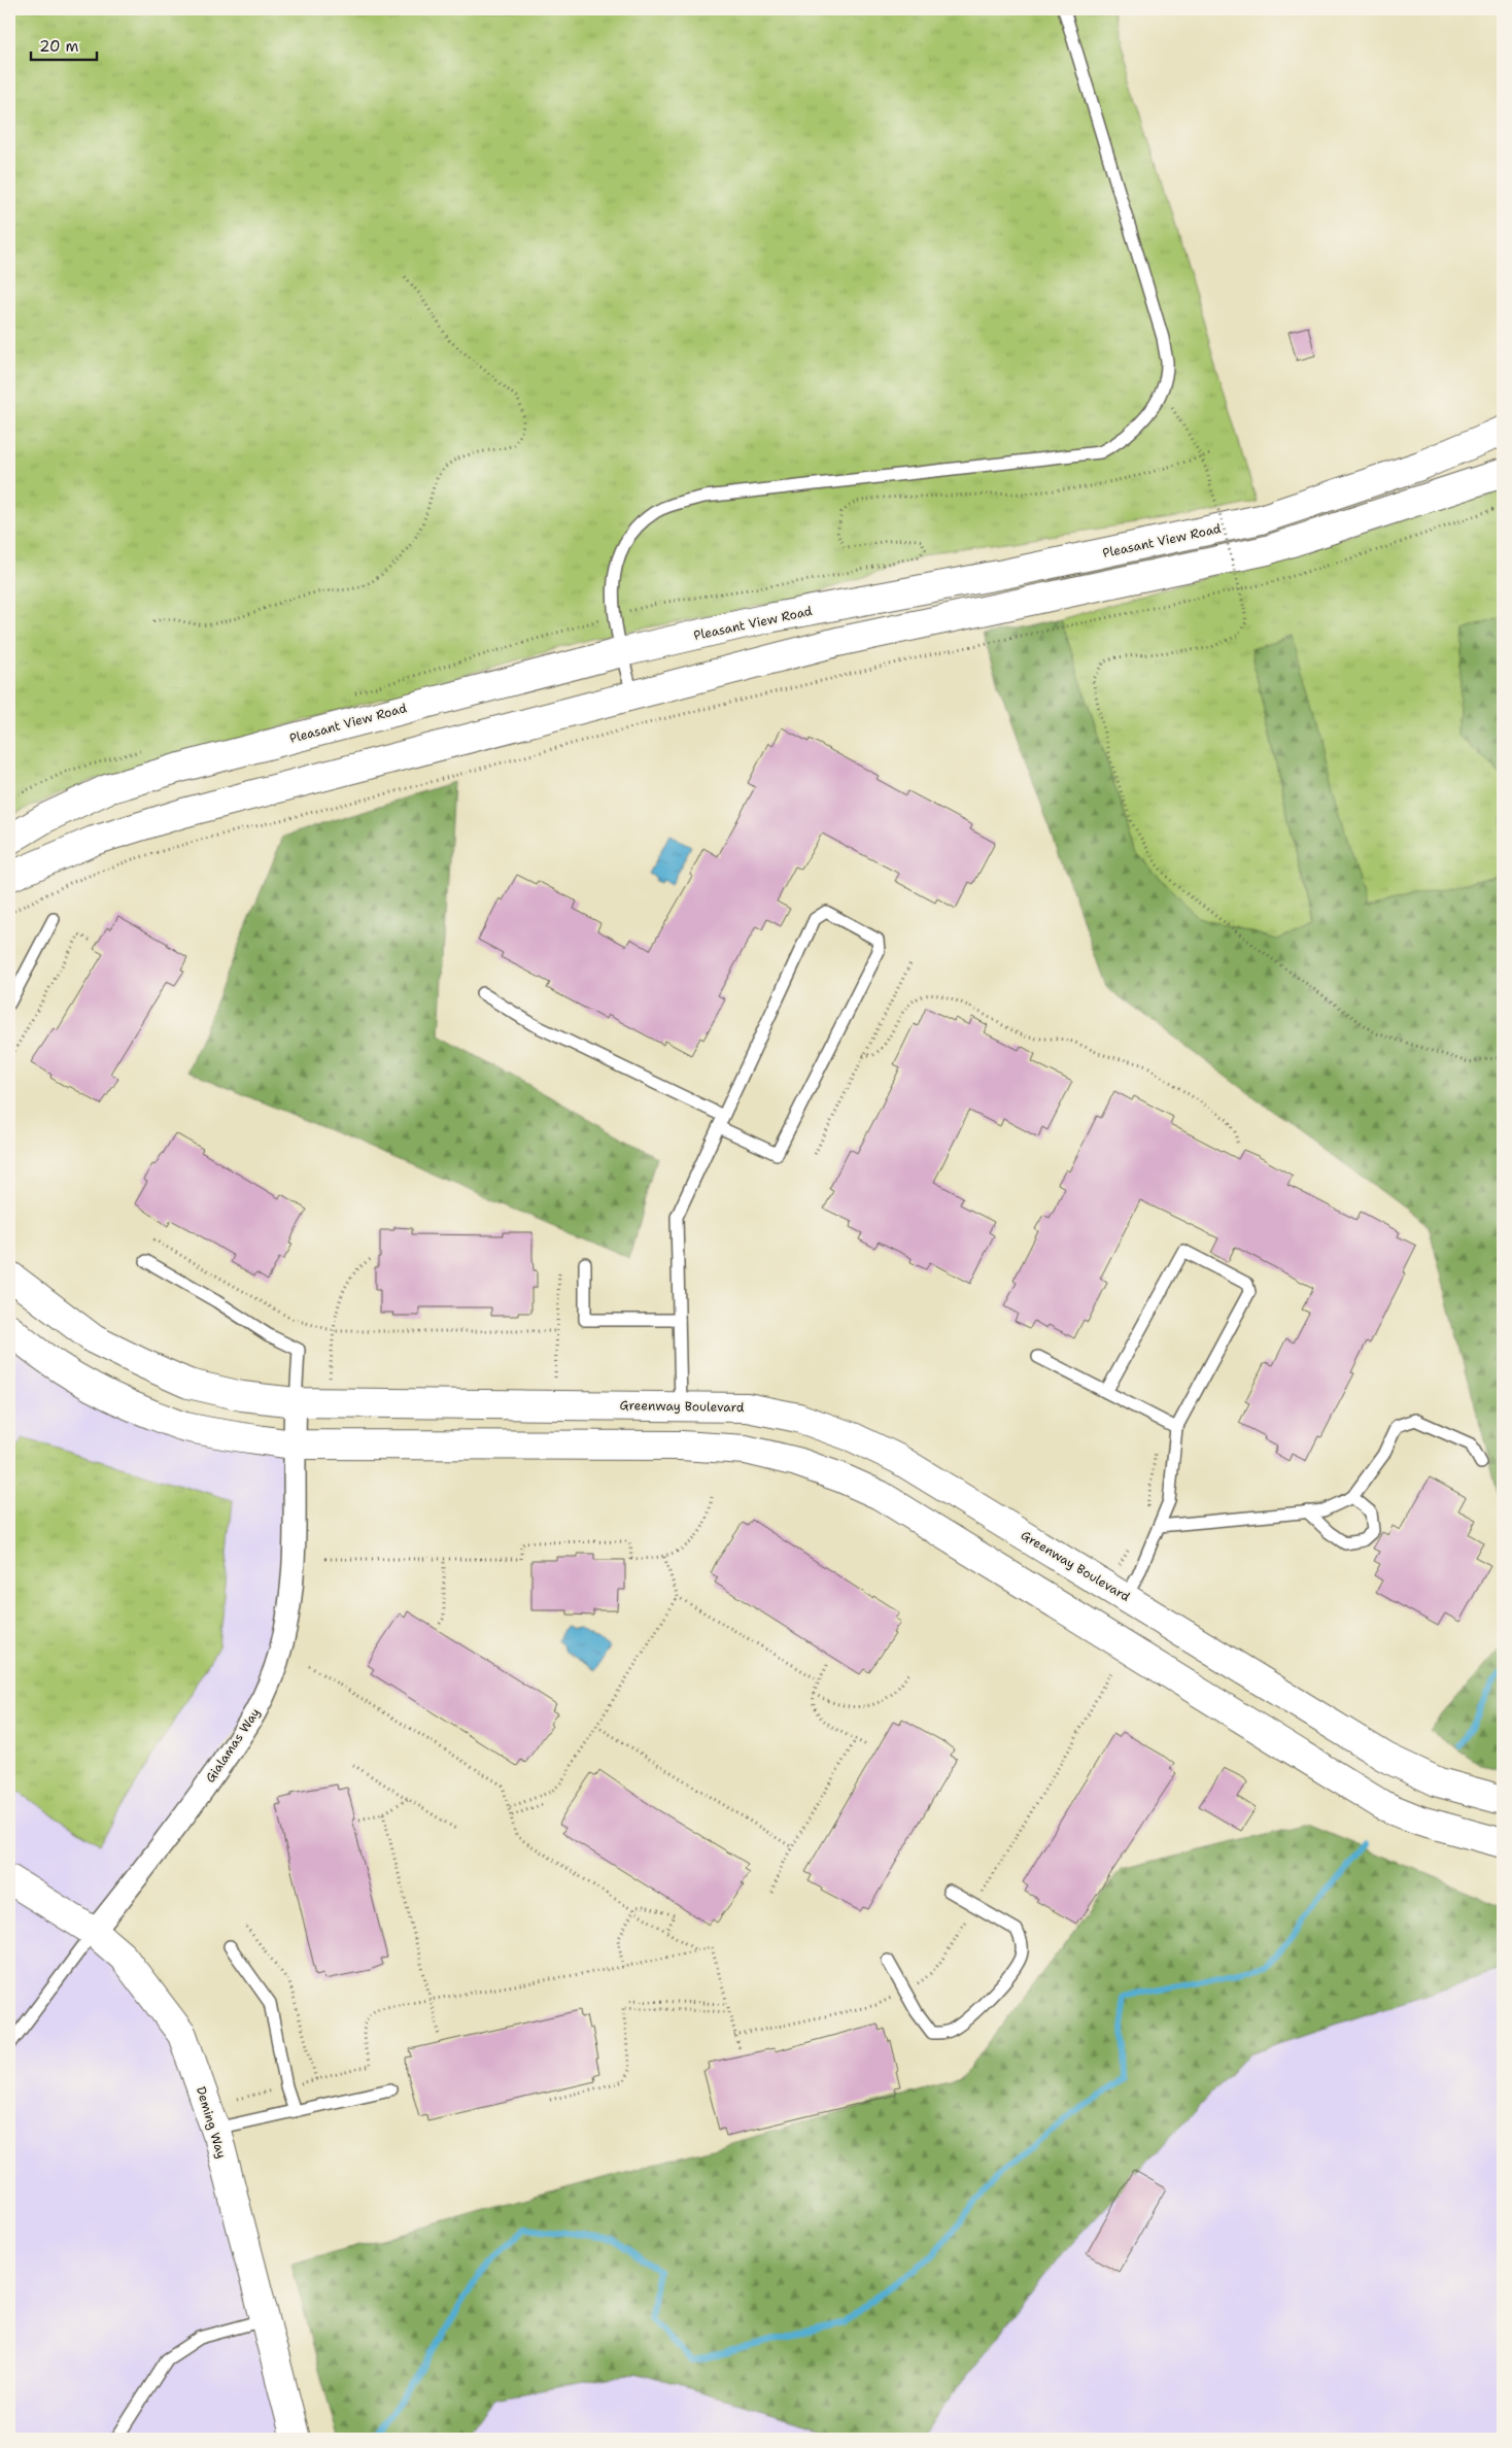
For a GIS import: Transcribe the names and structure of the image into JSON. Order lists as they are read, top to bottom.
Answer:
{
  "streets": {
    "street": [
      "Pleasant View Road",
      "Greenway Boulevard",
      "Gialamas Way",
      "Deming Way"
    ]
  },
  "crossings": [
    ["Greenway Boulevard", "Gialamas Way"],
    ["Gialamas Way", "Deming Way"]
  ],
  "scale_bar": "20 m"
}
